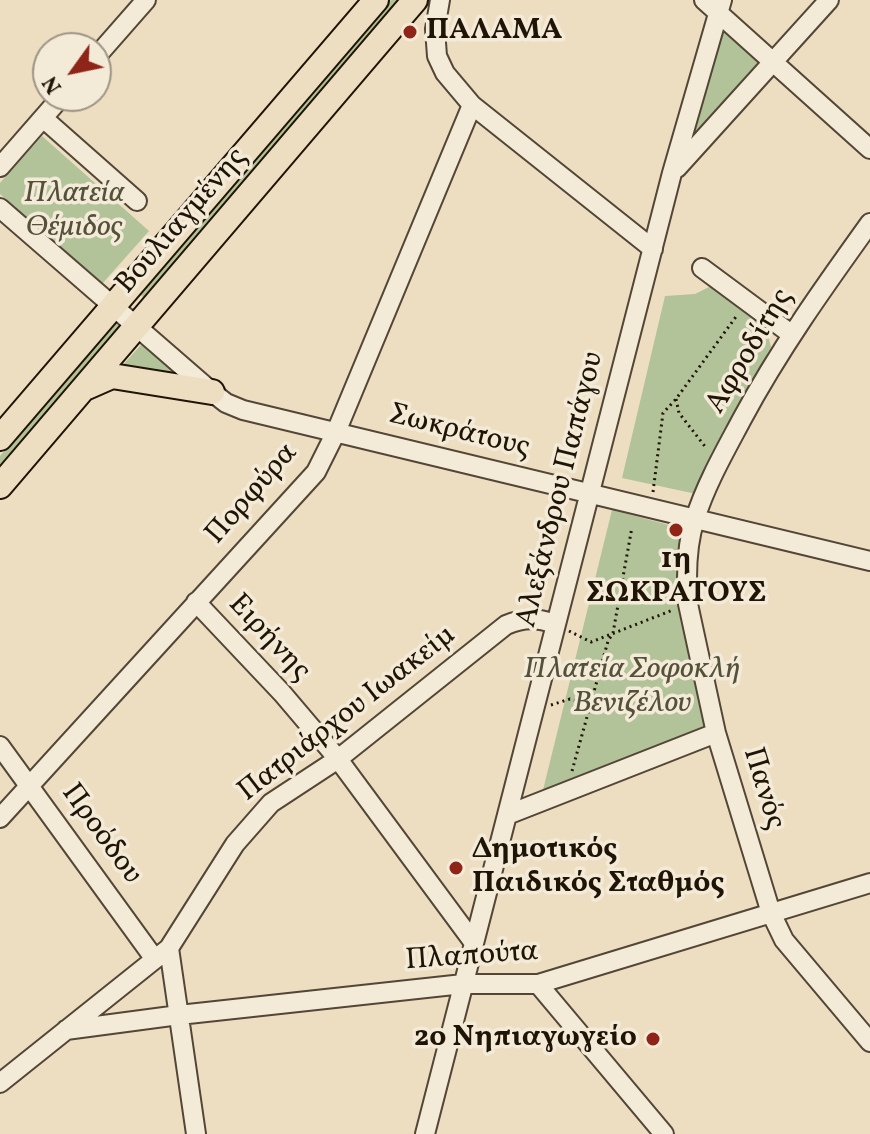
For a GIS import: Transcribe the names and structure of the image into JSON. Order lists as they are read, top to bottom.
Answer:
{
  "streets": {
    "main road": ["Βουλιαγμένης"],
    "street": [
      "Αφροδίτης",
      "Σωκράτους",
      "Αλεξάνδρου Παπάγου",
      "Πορφύρα",
      "Ειρήνης",
      "Πατριάρχου Ιωακείμ",
      "Πανός",
      "Προόδου",
      "Πλαπούτα"
    ]
  },
  "crossings": [
    ["Βουλιαγμένης", "Σωκράτους"],
    ["Αφροδίτης", "Σωκράτους"],
    ["Αφροδίτης", "Πανός"],
    ["Σωκράτους", "Αλεξάνδρου Παπάγου"],
    ["Σωκράτους", "Πορφύρα"],
    ["Σωκράτους", "Πανός"],
    ["Αλεξάνδρου Παπάγου", "Ειρήνης"],
    ["Αλεξάνδρου Παπάγου", "Πατριάρχου Ιωακείμ"],
    ["Αλεξάνδρου Παπάγου", "Πλαπούτα"],
    ["Πορφύρα", "Ειρήνης"],
    ["Πορφύρα", "Προόδου"],
    ["Ειρήνης", "Πατριάρχου Ιωακείμ"],
    ["Πατριάρχου Ιωακείμ", "Προόδου"],
    ["Πατριάρχου Ιωακείμ", "Πλαπούτα"],
    ["Πανός", "Πλαπούτα"]
  ],
  "parks": ["Πλατεία Θέμιδος", "Πλατεία Σοφοκλή Βενιζέλου"],
  "places": [
    "ΠΑΛΑΜΑ",
    "1η ΣΩΚΡΑΤΟΥΣ",
    "Δημοτικός Παιδικός Σταθμός",
    "2ο Νηπιαγωγείο"
  ],
  "north": "bottom left"
}
